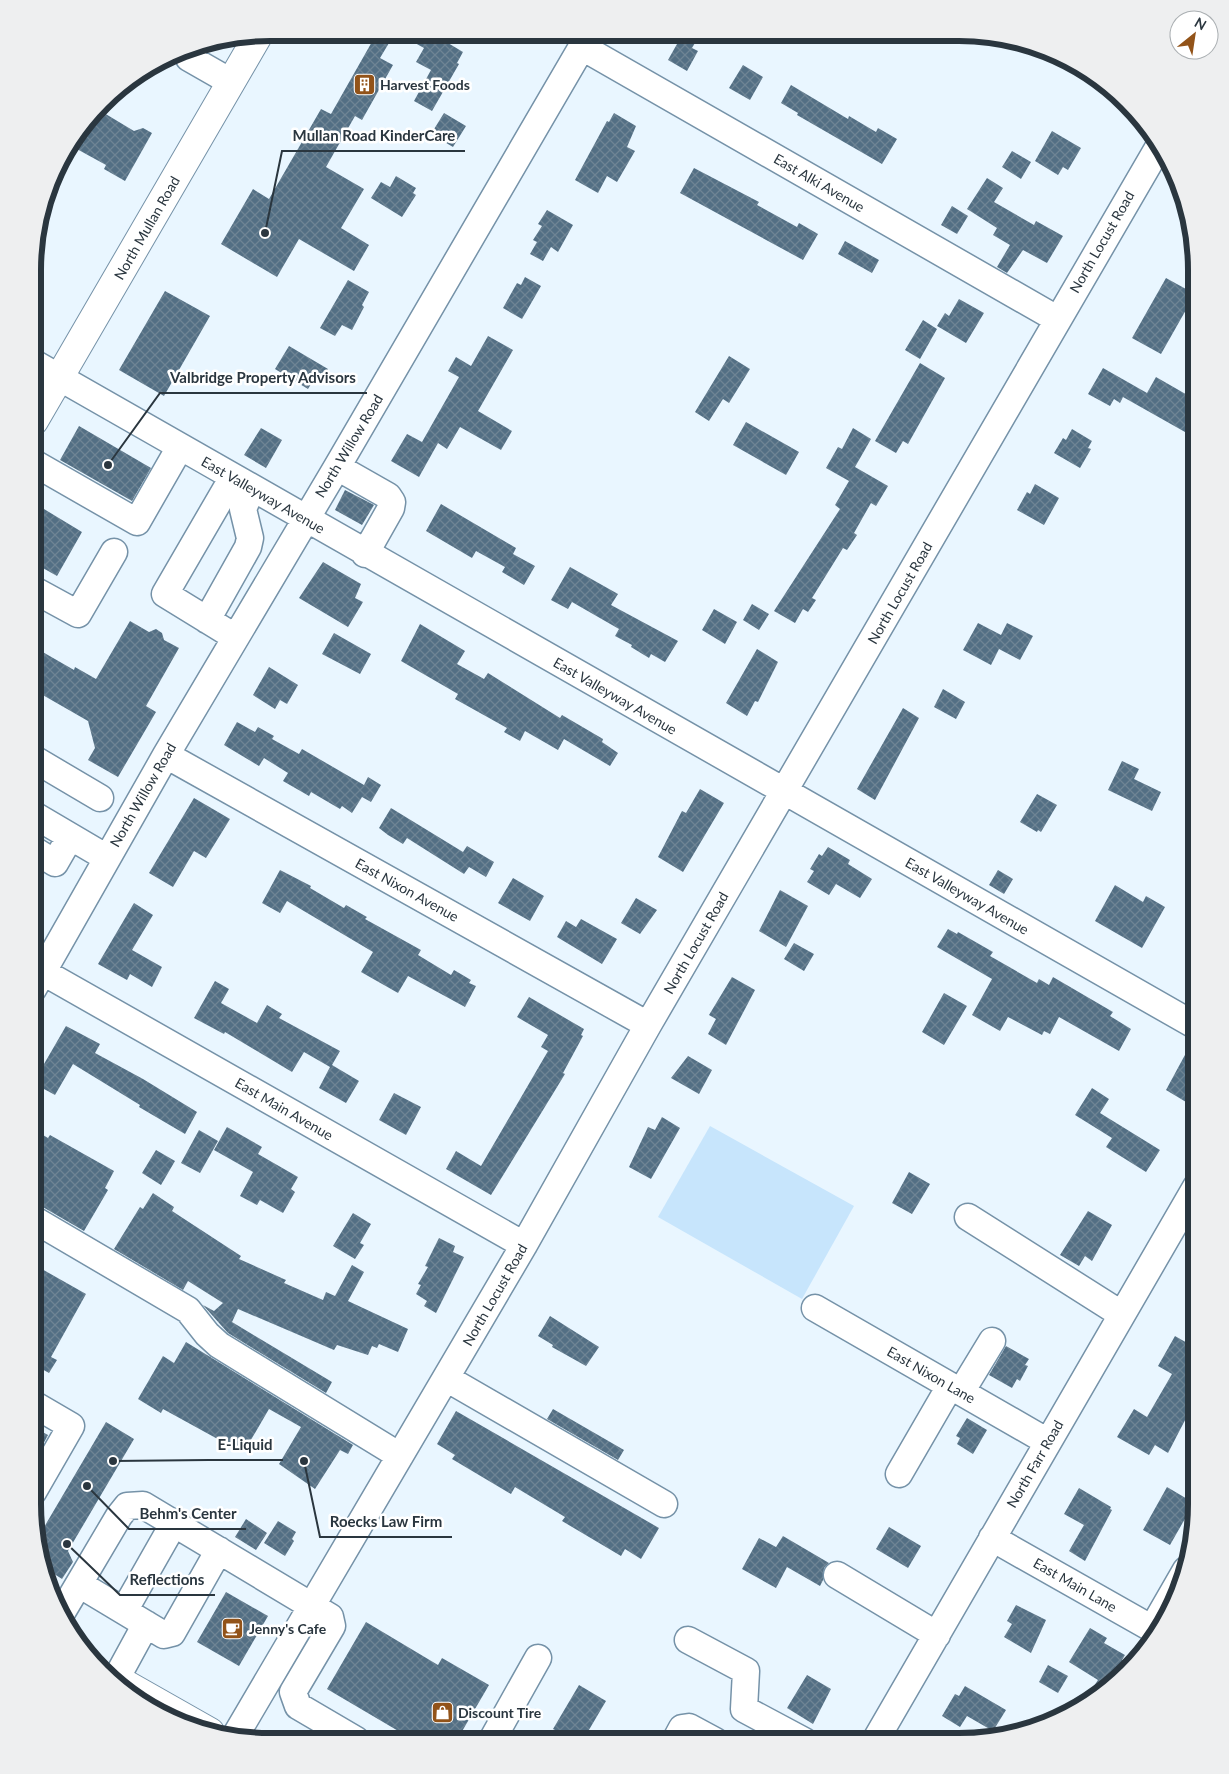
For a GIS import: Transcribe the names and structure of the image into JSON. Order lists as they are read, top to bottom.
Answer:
{
  "streets": {
    "main road": ["North Mullan Road"],
    "street": [
      "East Alki Avenue",
      "North Locust Road",
      "North Willow Road",
      "East Valleyway Avenue",
      "East Nixon Avenue",
      "East Main Avenue",
      "East Nixon Lane",
      "North Farr Road",
      "East Main Lane"
    ]
  },
  "crossings": [
    ["East Alki Avenue", "North Locust Road"],
    ["North Mullan Road", "East Valleyway Avenue"],
    ["North Locust Road", "East Valleyway Avenue"],
    ["North Locust Road", "East Nixon Avenue"],
    ["North Locust Road", "East Main Avenue"],
    ["North Willow Road", "East Valleyway Avenue"],
    ["North Willow Road", "East Nixon Avenue"],
    ["East Nixon Lane", "North Farr Road"],
    ["North Farr Road", "East Main Lane"]
  ],
  "places": {
    "building": ["Harvest Foods"],
    "other": [
      "Mullan Road KinderCare",
      "Valbridge Property Advisors",
      "E-Liquid",
      "Roecks Law Firm",
      "Behm's Center",
      "Reflections"
    ],
    "cafe": ["Jenny's Cafe"],
    "shop": ["Discount Tire"]
  },
  "north": "top right"
}
